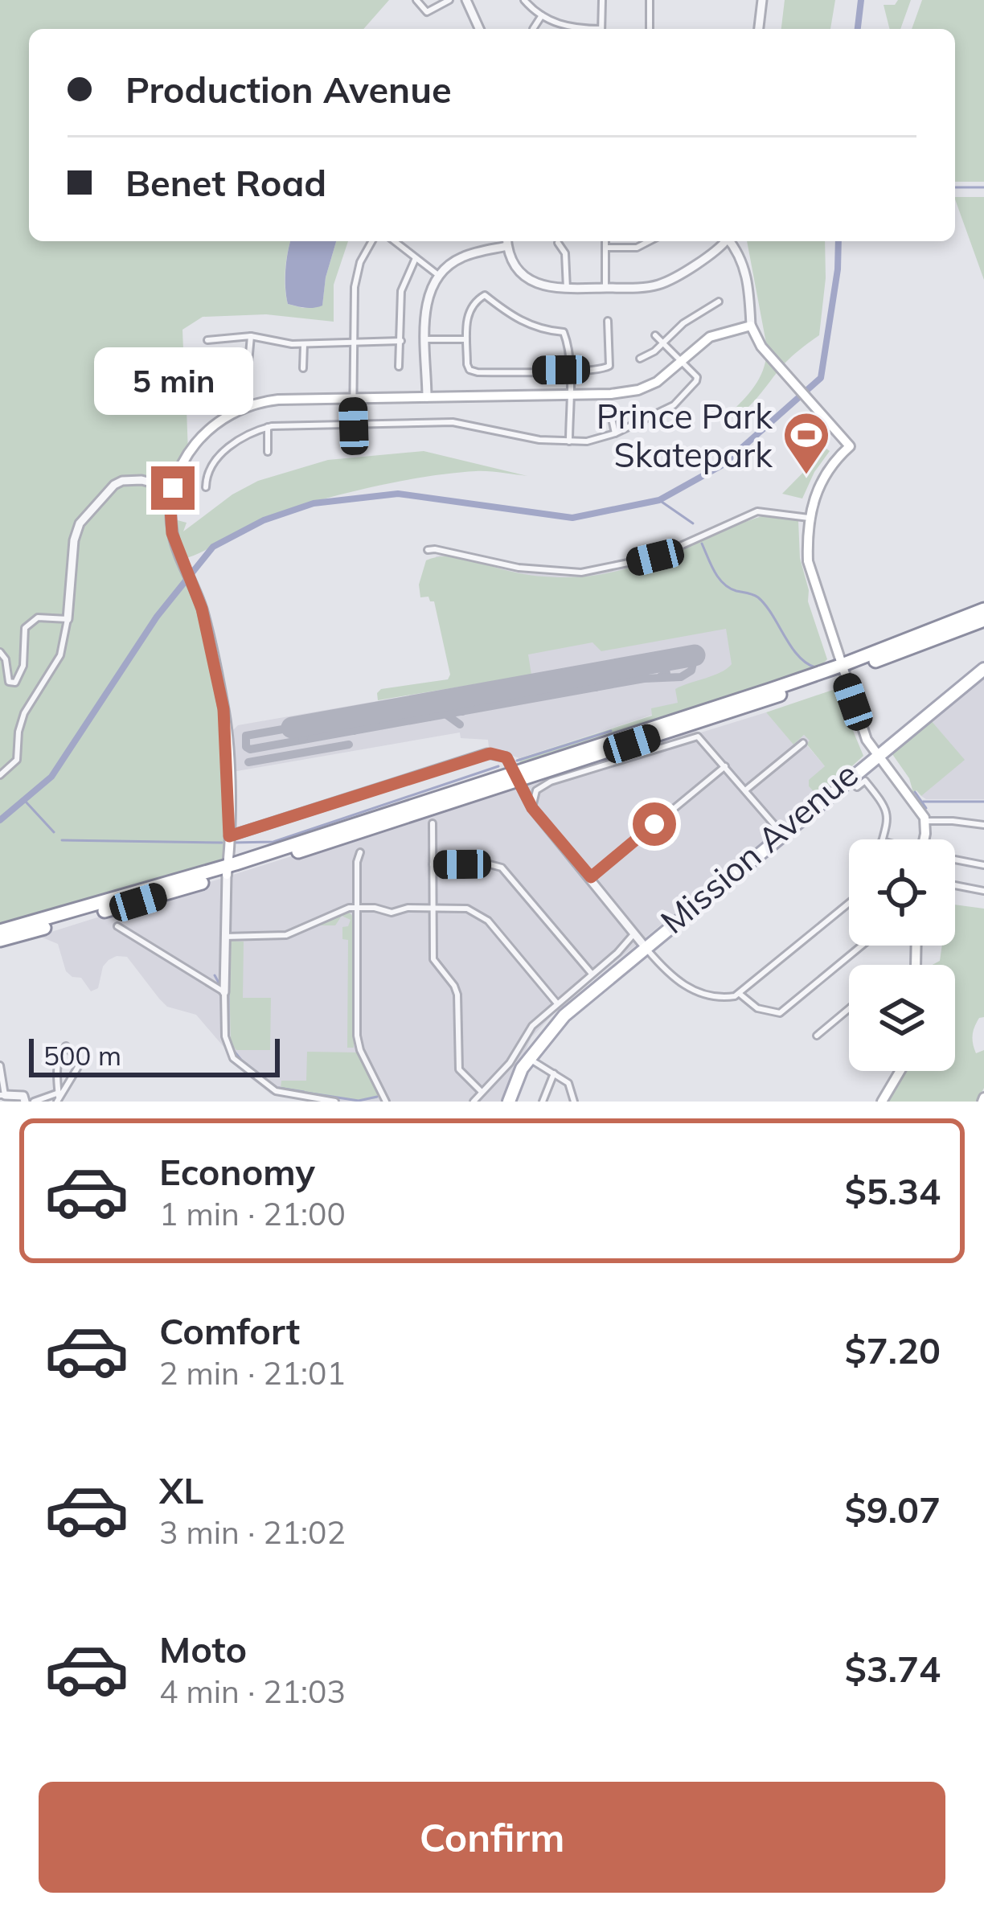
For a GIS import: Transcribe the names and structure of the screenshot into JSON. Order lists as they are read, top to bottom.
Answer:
{
  "streets": {
    "main road": ["Mission Avenue"]
  },
  "places": {
    "sports": ["Prince Park Skatepark"]
  },
  "scale_bar": "500 m",
  "page": {
    "banner": ["Production Avenue", "Benet Road"],
    "bubble": "5 min",
    "scale": "500 m",
    "list": [
      {
        "name": "Economy",
        "note": "1 min · 21:00",
        "value": "$5.34"
      },
      {
        "name": "Comfort",
        "note": "2 min · 21:01",
        "value": "$7.20"
      },
      {
        "name": "XL",
        "note": "3 min · 21:02",
        "value": "$9.07"
      },
      {
        "name": "Moto",
        "note": "4 min · 21:03",
        "value": "$3.74"
      }
    ],
    "buttons": "Confirm"
  }
}
